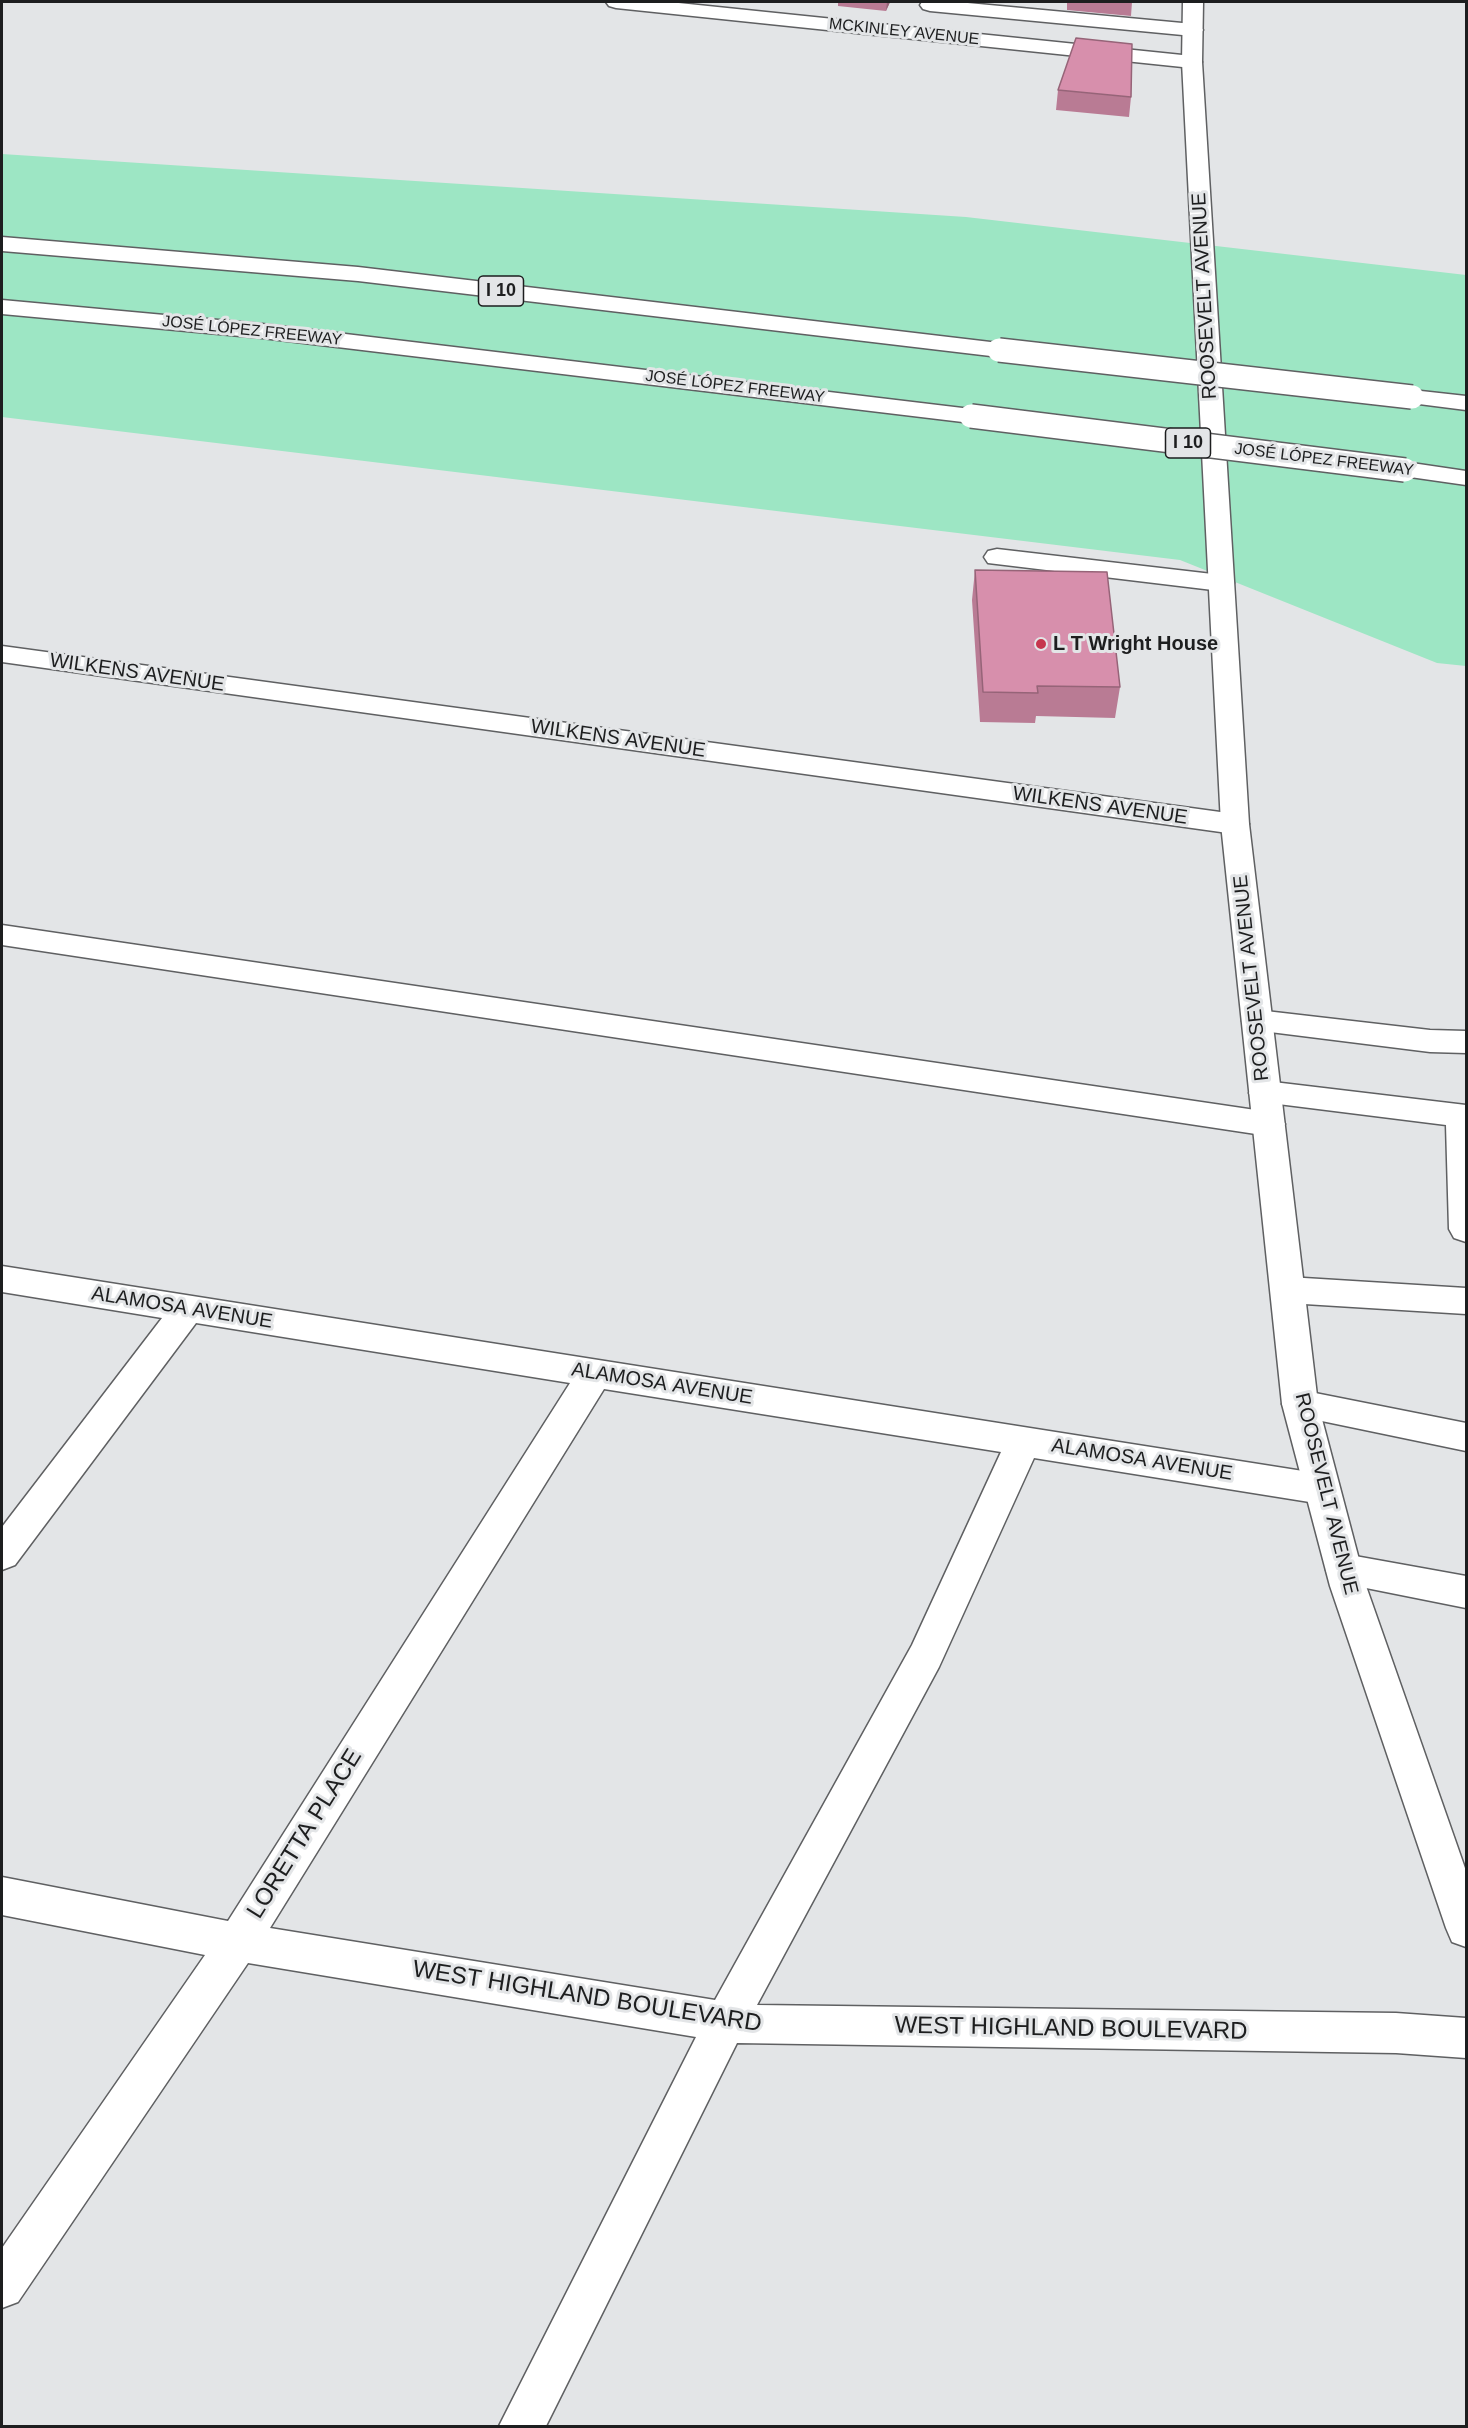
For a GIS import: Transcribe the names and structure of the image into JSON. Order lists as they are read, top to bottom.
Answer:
{
  "streets": {
    "main road": [
      "MCKINLEY AVENUE",
      "I 10",
      "ROOSEVELT AVENUE",
      "JOSÉ LÓPEZ FREEWAY",
      "WILKENS AVENUE",
      "ALAMOSA AVENUE",
      "LORETTA PLACE",
      "WEST HIGHLAND BOULEVARD"
    ]
  },
  "crossings": [
    ["MCKINLEY AVENUE", "ROOSEVELT AVENUE"],
    ["ROOSEVELT AVENUE", "WILKENS AVENUE"],
    ["ROOSEVELT AVENUE", "ALAMOSA AVENUE"],
    ["ALAMOSA AVENUE", "LORETTA PLACE"],
    ["LORETTA PLACE", "WEST HIGHLAND BOULEVARD"]
  ],
  "places": ["L T Wright House"]
}
